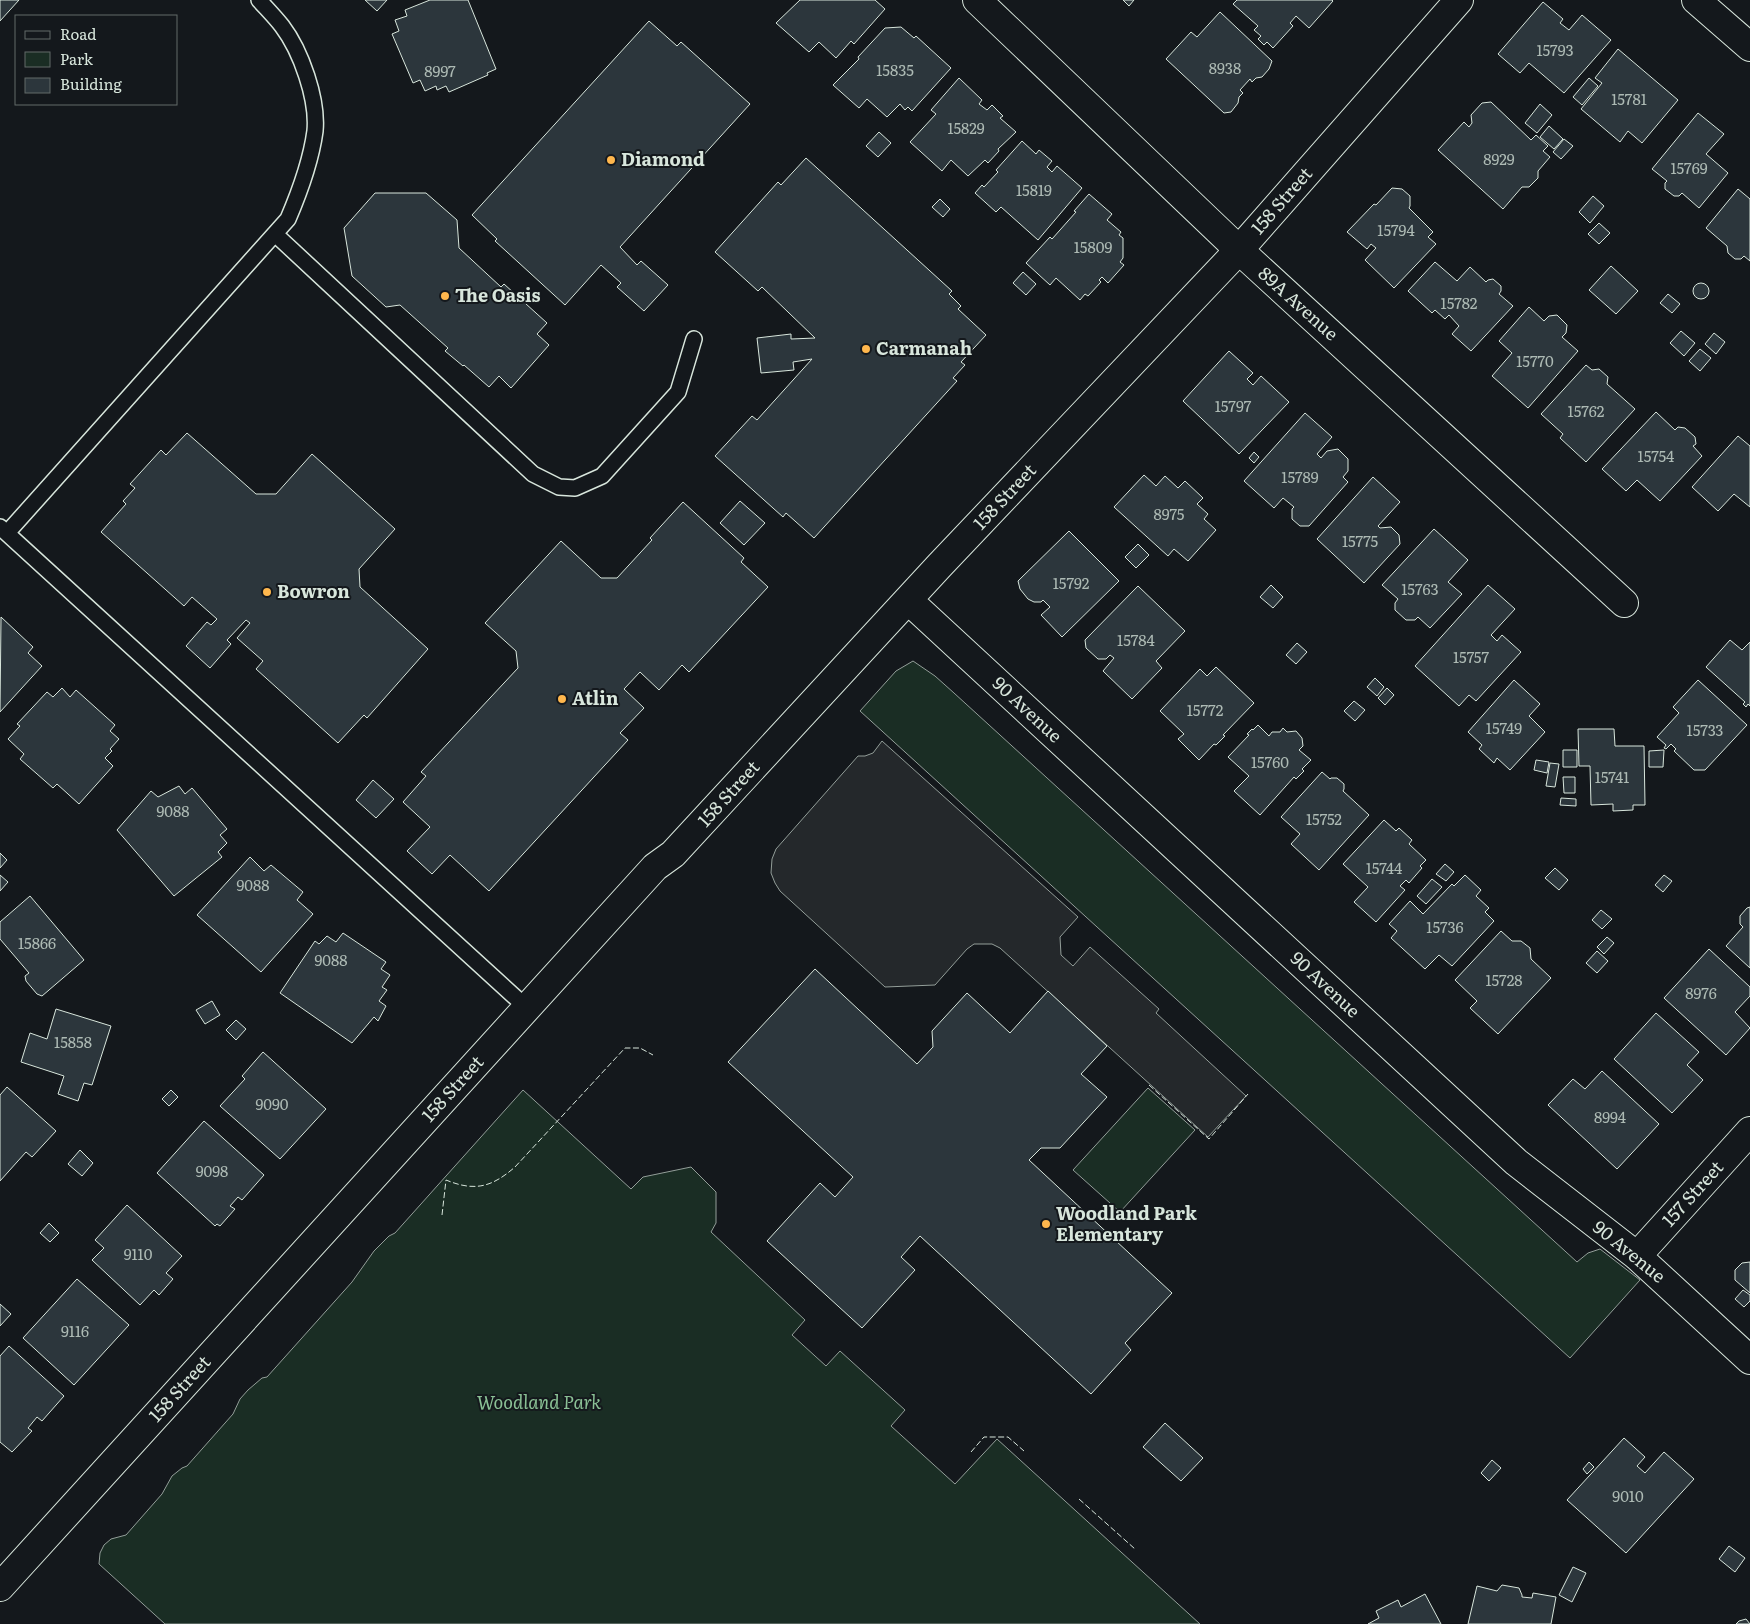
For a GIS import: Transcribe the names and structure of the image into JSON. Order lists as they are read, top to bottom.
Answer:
{
  "streets": {
    "street": [
      "158 Street",
      "89A Avenue",
      "90 Avenue",
      "157 Street"
    ]
  },
  "crossings": [
    ["158 Street", "89A Avenue"],
    ["158 Street", "90 Avenue"],
    ["90 Avenue", "157 Street"]
  ],
  "parks": ["Woodland Park"],
  "places": [
    "Diamond",
    "The Oasis",
    "Carmanah",
    "Bowron",
    "Atlin",
    "Woodland Park Elementary"
  ],
  "house_numbers": [
    "15793",
    "8938",
    "15835",
    "8997",
    "15781",
    "15829",
    "8929",
    "15769",
    "15819",
    "15794",
    "15809",
    "15782",
    "15770",
    "15797",
    "15762",
    "15754",
    "15789",
    "8975",
    "15775",
    "15792",
    "15763",
    "15784",
    "15757",
    "15772",
    "15749",
    "15733",
    "15760",
    "15741",
    "9088",
    "15752",
    "15744",
    "9088",
    "15736",
    "15866",
    "9088",
    "15728",
    "8976",
    "15858",
    "9090",
    "8994",
    "9098",
    "9110",
    "9116",
    "9010"
  ],
  "legend": ["Road", "Park", "Building"]
}
